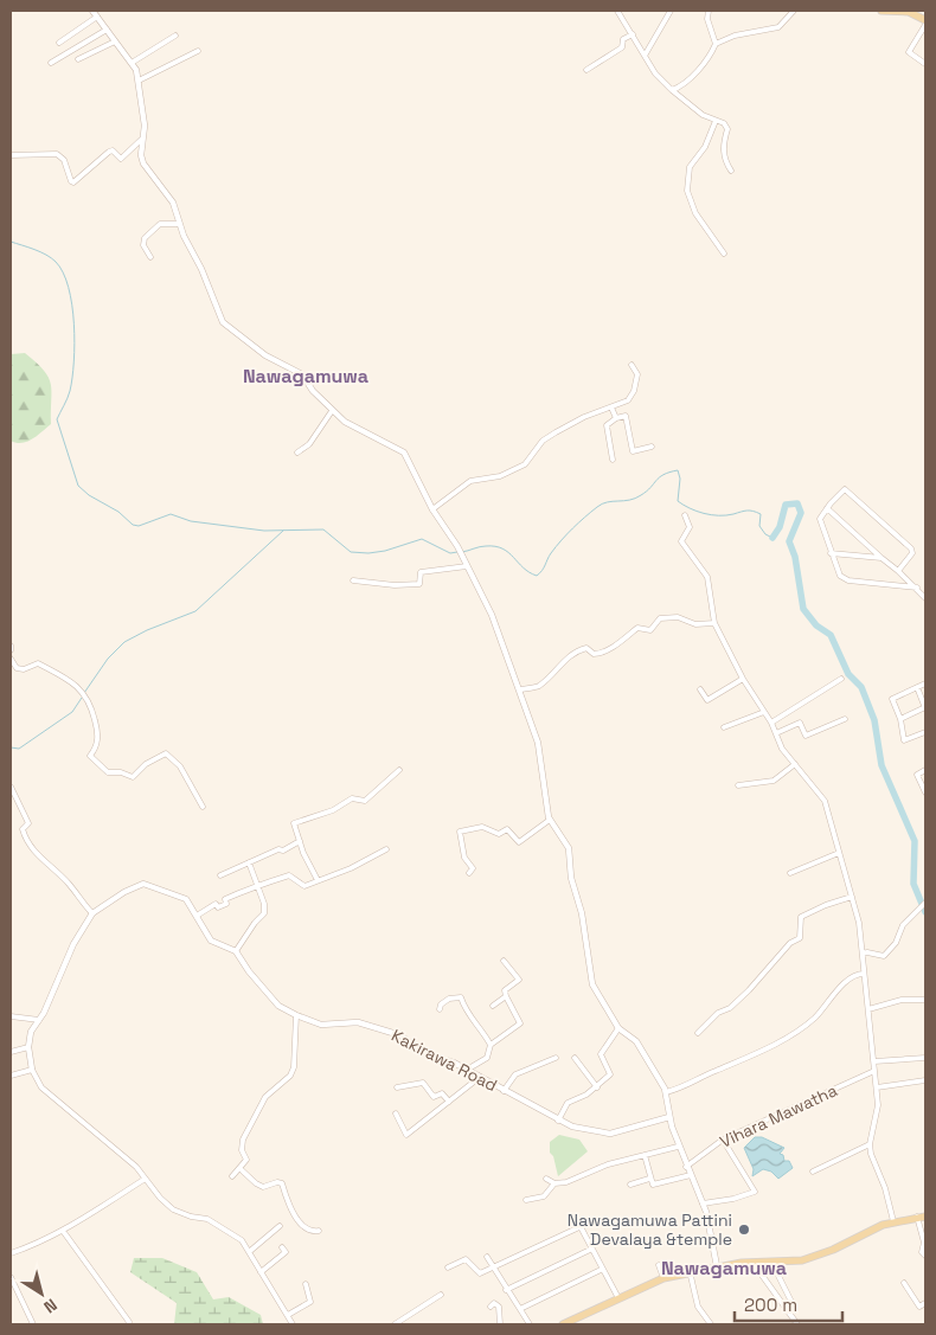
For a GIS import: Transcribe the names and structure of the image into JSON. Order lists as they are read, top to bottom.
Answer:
{
  "streets": {
    "street": ["Kakirawa Road", "Vihara Mawatha"]
  },
  "districts": ["Nawagamuwa", "Nawagamuwa"],
  "places": ["Nawagamuwa Pattini Devalaya &temple"],
  "scale_bar": "200 m",
  "north": "bottom right"
}
